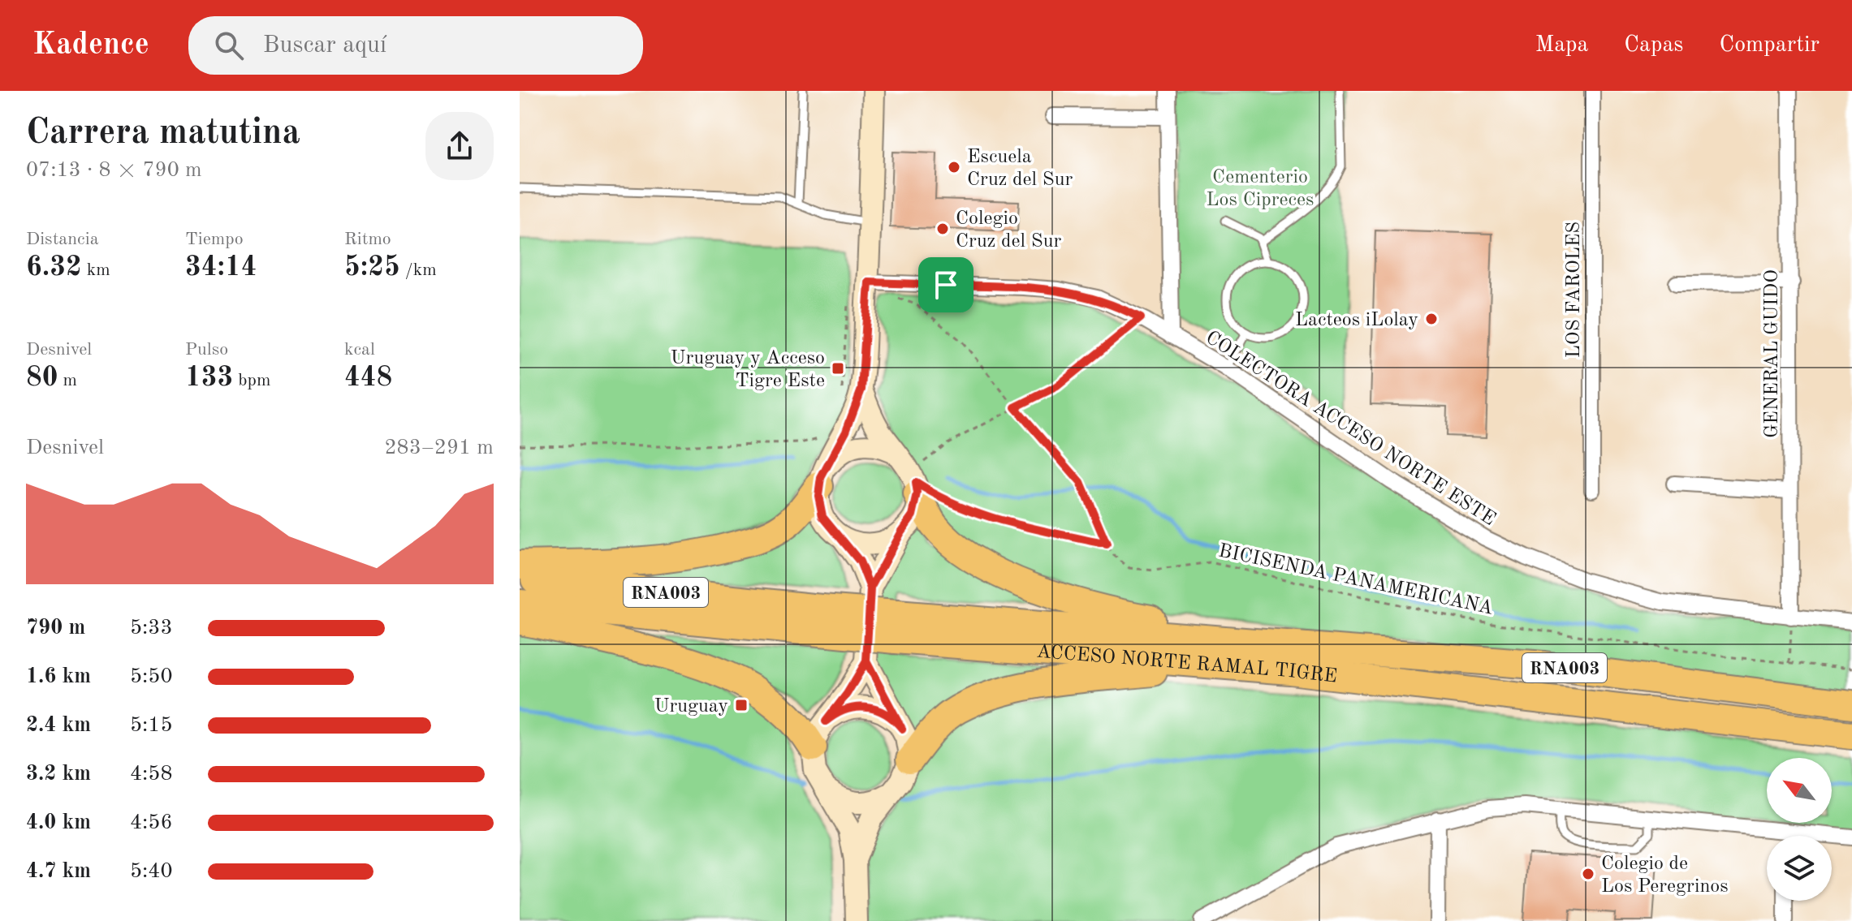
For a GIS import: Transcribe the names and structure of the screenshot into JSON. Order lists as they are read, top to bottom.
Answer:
{
  "streets": {
    "highway": ["RNA003", "ACCESO NORTE RAMAL TIGRE"],
    "street": ["LOS FAROLES", "GENERAL GUIDO", "COLECTORA ACCESO NORTE ESTE"],
    "path": ["BICISENDA PANAMERICANA"]
  },
  "crossings": [
    ["GENERAL GUIDO", "COLECTORA ACCESO NORTE ESTE"]
  ],
  "parks": ["Cementerio Los Cipreces"],
  "places": {
    "other": [
      "Escuela Cruz del Sur",
      "Colegio Cruz del Sur",
      "Lacteos iLolay",
      "Colegio de Los Peregrinos"
    ],
    "transit": ["Uruguay y Acceso Tigre Este", "Uruguay"]
  },
  "north": "top left",
  "page": {
    "header": "Kadence",
    "search": "Buscar aquí",
    "nav": ["Mapa", "Capas", "Compartir"],
    "heading": ["Carrera matutina", "07:13 · 8 × 790 m"],
    "stats": [
      ["Distancia", "6.32 km"],
      ["Tiempo", "34:14"],
      ["Ritmo", "5:25 /km"],
      ["Desnivel", "80 m"],
      ["Pulso", "133 bpm"],
      ["kcal", "448"]
    ],
    "chart": ["Desnivel", "283–291 m"],
    "list": [
      {
        "name": "790 m",
        "note": "5:33"
      },
      {
        "name": "1.6 km",
        "note": "5:50"
      },
      {
        "name": "2.4 km",
        "note": "5:15"
      },
      {
        "name": "3.2 km",
        "note": "4:58"
      },
      {
        "name": "4.0 km",
        "note": "4:56"
      },
      {
        "name": "4.7 km",
        "note": "5:40"
      }
    ]
  }
}
